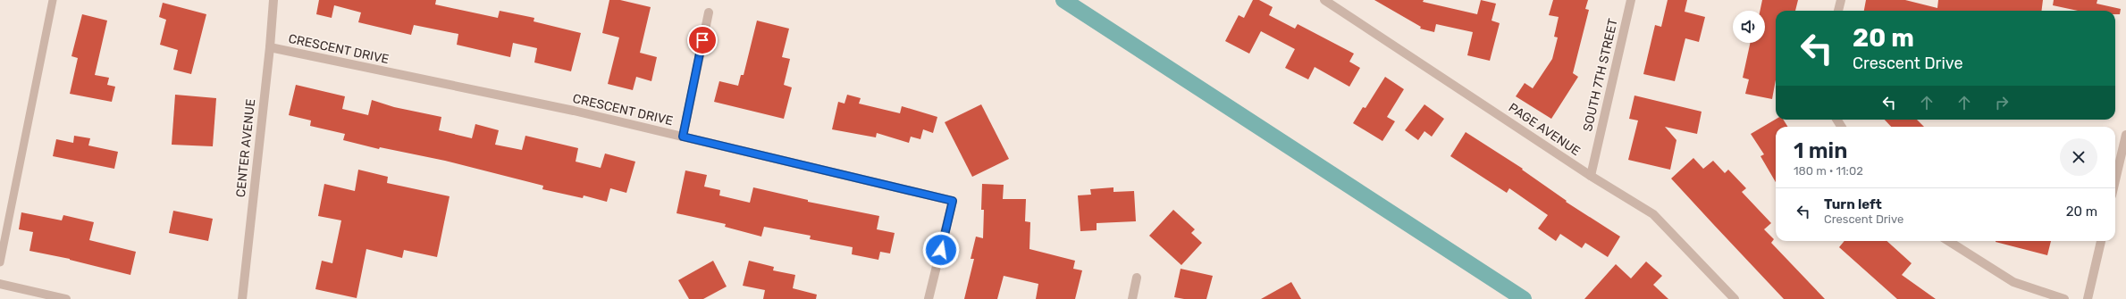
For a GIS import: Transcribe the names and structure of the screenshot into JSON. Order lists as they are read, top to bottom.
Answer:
{
  "streets": {
    "street": [
      "CRESCENT DRIVE",
      "SOUTH 7TH STREET",
      "PAGE AVENUE",
      "CENTER AVENUE"
    ]
  },
  "crossings": [
    ["CRESCENT DRIVE", "CENTER AVENUE"],
    ["SOUTH 7TH STREET", "PAGE AVENUE"]
  ],
  "page": {
    "turn": ["20 m", "Crescent Drive"],
    "heading": ["1 min", "180 m · 11:02"],
    "list": [
      {
        "name": "Turn left",
        "note": "Crescent Drive",
        "value": "20 m"
      }
    ]
  }
}
